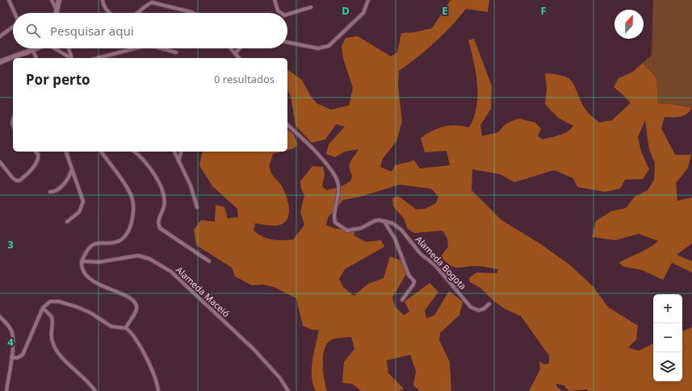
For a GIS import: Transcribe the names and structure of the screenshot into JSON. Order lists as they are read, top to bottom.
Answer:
{
  "streets": {
    "street": ["Alameda Bogota", "Alameda Maceió"]
  },
  "north": "top",
  "page": {
    "search": "Pesquisar aqui",
    "heading": ["Por perto", "0 resultados"],
    "map_buttons": ["+", "−"]
  },
  "grid": {
    "columns": ["D", "E", "F"],
    "rows": ["3", "4"]
  }
}
